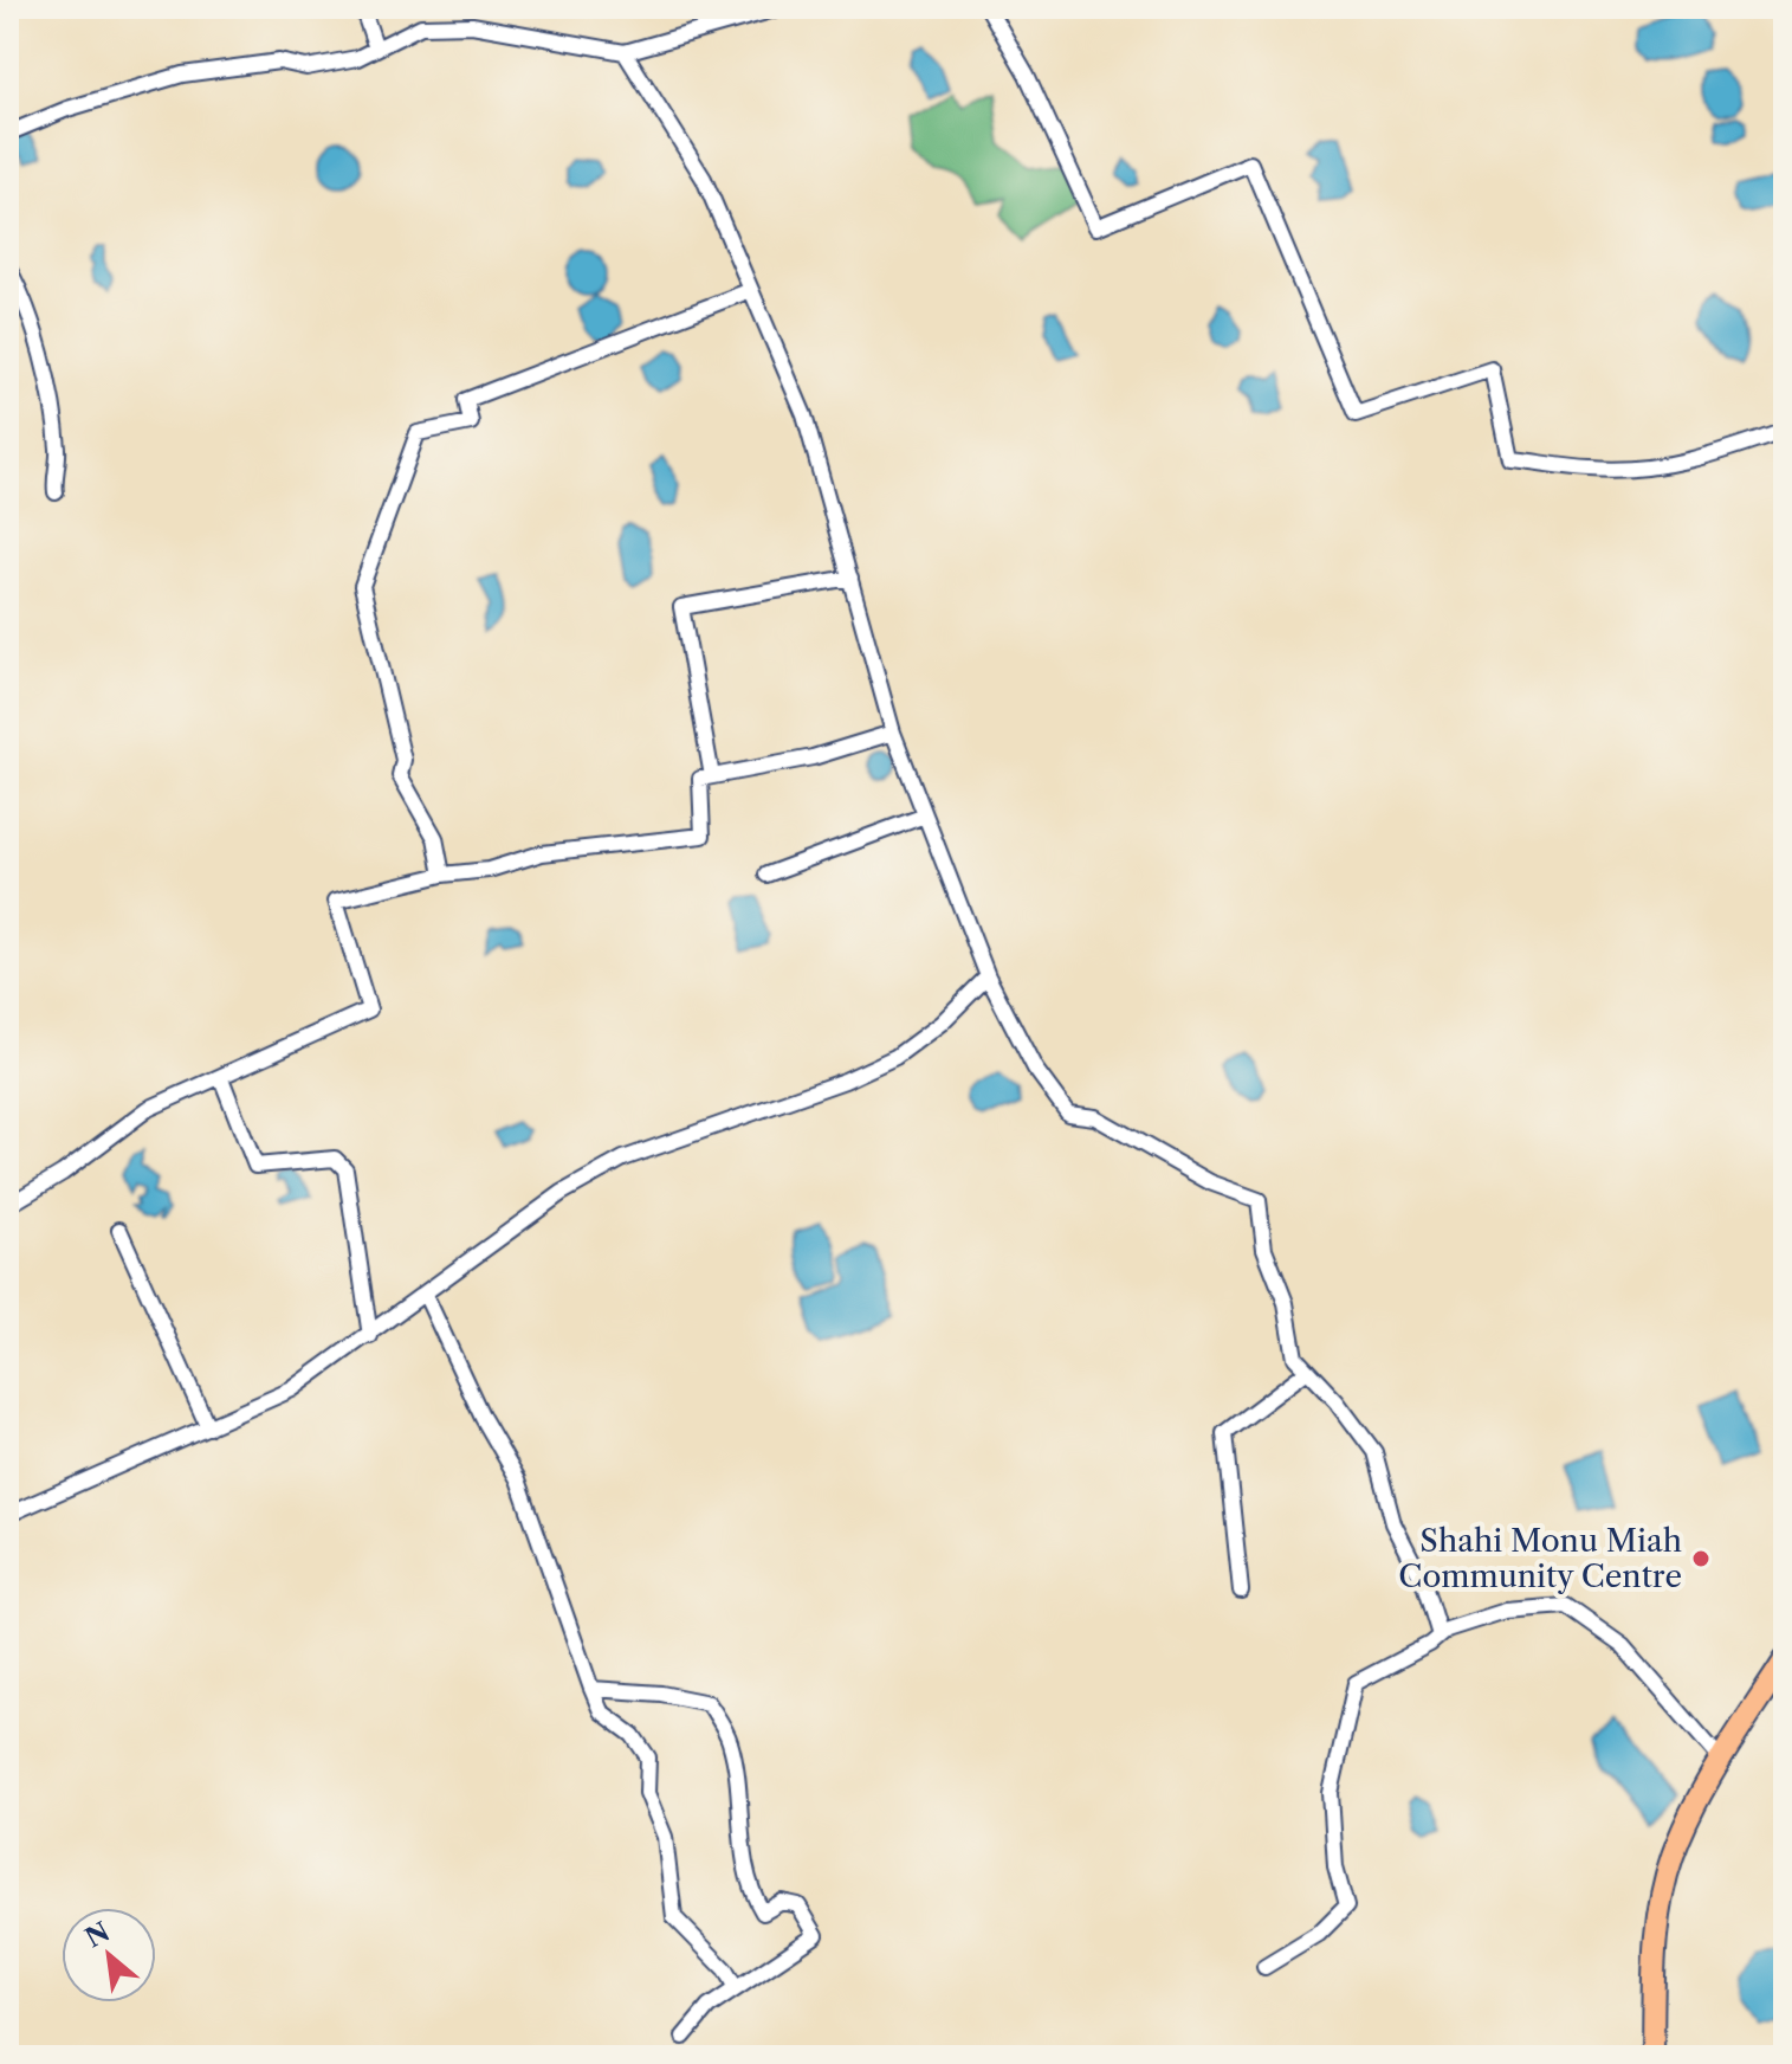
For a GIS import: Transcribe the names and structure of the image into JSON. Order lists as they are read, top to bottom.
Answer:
{
  "places": ["Shahi Monu Miah Community Centre"],
  "north": "top left"
}
